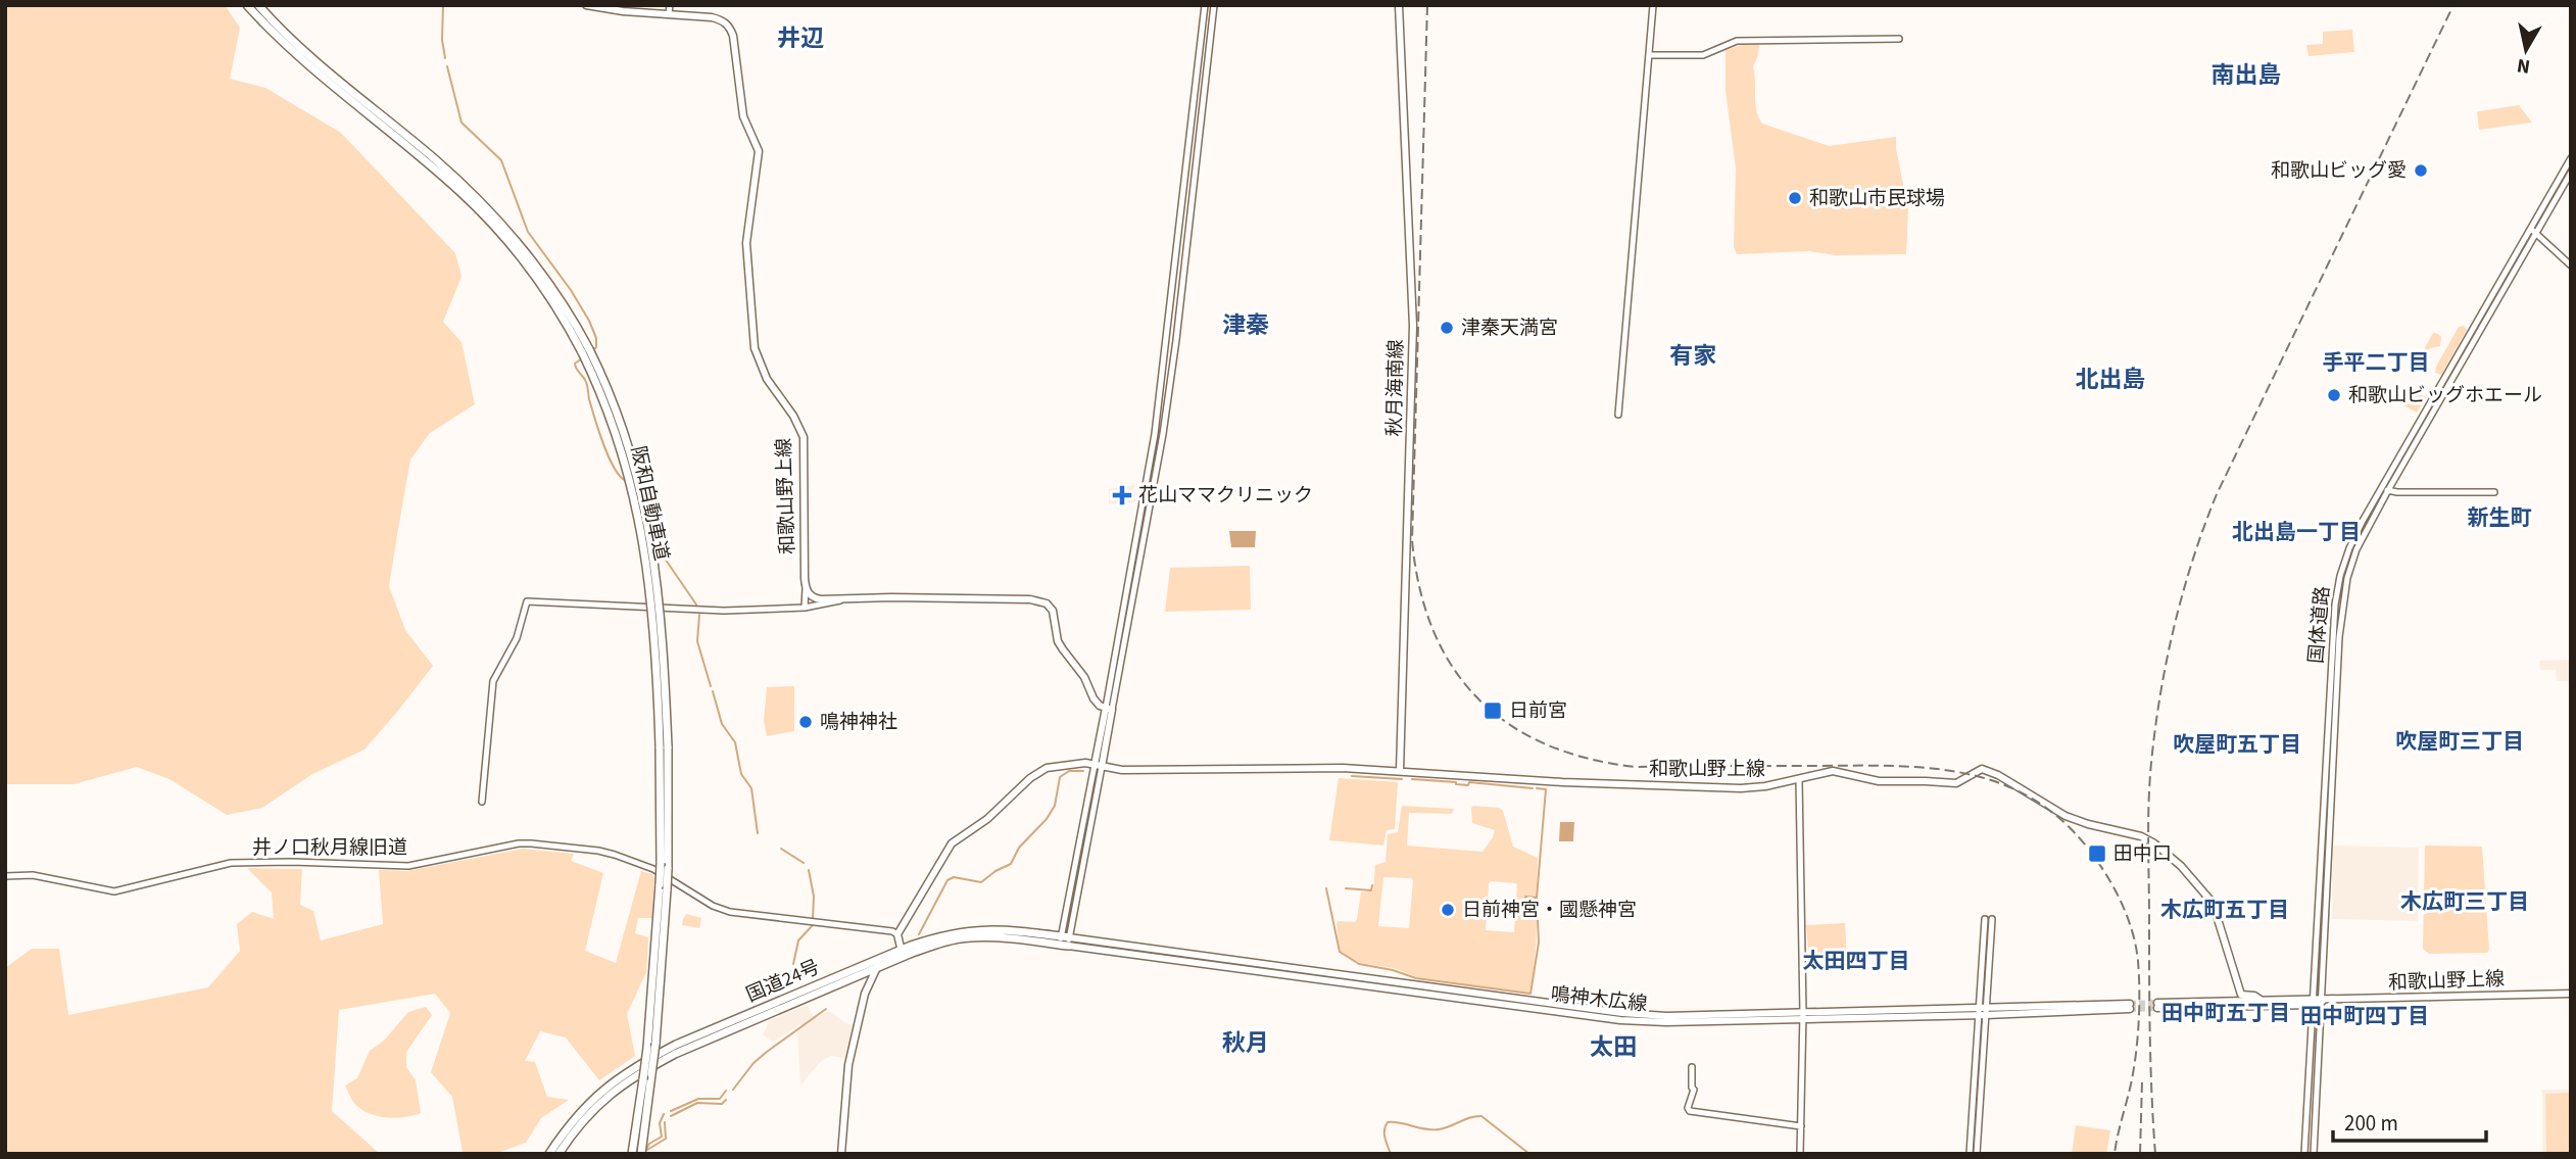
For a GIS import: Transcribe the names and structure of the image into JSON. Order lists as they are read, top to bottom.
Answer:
{
  "streets": {
    "highway": ["阪和自動車道", "国道24号"],
    "main road": ["秋月海南線", "和歌山野上線", "鳴神木広線"],
    "street": ["国体道路", "井ノ口秋月線旧道"]
  },
  "crossings": [
    ["秋月海南線", "和歌山野上線"],
    ["和歌山野上線", "国体道路"],
    ["和歌山野上線", "井ノ口秋月線旧道"],
    ["国道24号", "鳴神木広線"]
  ],
  "districts": [
    "井辺",
    "南出島",
    "津秦",
    "有家",
    "手平二丁目",
    "北出島",
    "新生町",
    "北出島一丁目",
    "吹屋町三丁目",
    "吹屋町五丁目",
    "木広町三丁目",
    "木広町五丁目",
    "太田四丁目",
    "田中町五丁目",
    "田中町四丁目",
    "秋月",
    "太田"
  ],
  "places": {
    "other": [
      "和歌山ビッグ愛",
      "和歌山市民球場",
      "津秦天満宮",
      "和歌山ビッグホエール",
      "鳴神神社",
      "日前神宮・國懸神宮"
    ],
    "health": ["花山ママクリニック"],
    "transit": ["日前宮", "田中口"]
  },
  "scale_bar": "200 m",
  "north": "bottom"
}
